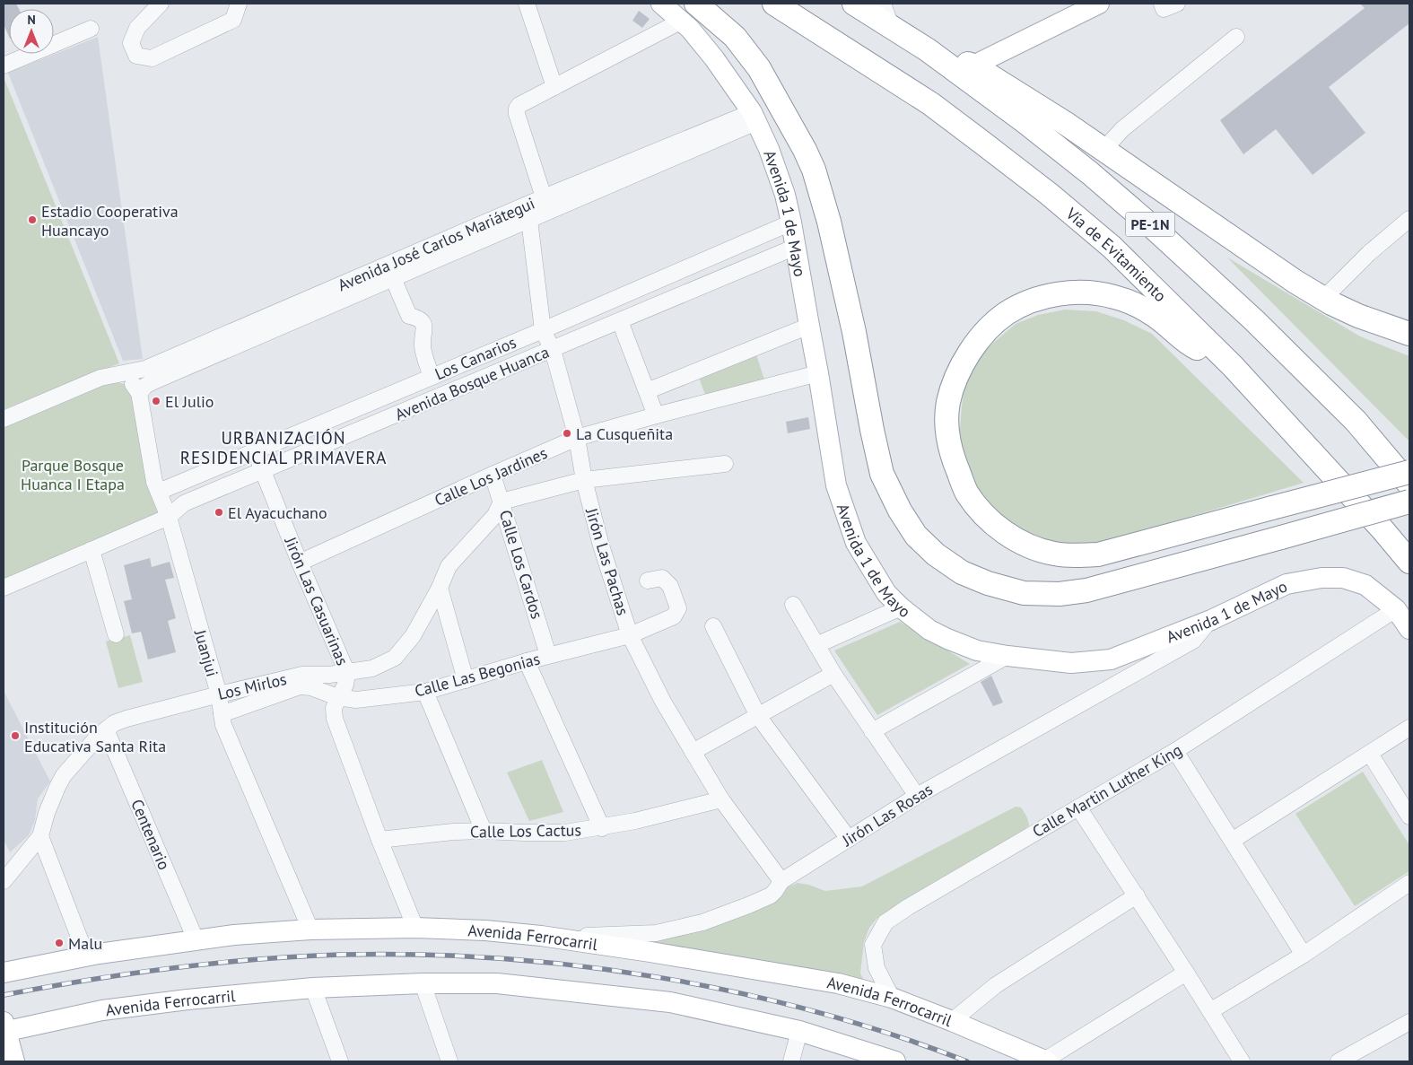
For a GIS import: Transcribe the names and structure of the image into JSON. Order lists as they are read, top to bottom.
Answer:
{
  "streets": {
    "highway": ["PE-1N", "Vía de Evitamiento"],
    "main road": ["Avenida 1 de Mayo", "Avenida Ferrocarril"],
    "street": [
      "Avenida José Carlos Mariátegui",
      "Los Canarios",
      "Avenida Bosque Huanca",
      "Calle Los Jardines",
      "Jirón Las Pachas",
      "Calle Los Cardos",
      "Jirón Las Casuarinas",
      "Juanjui",
      "Calle Las Begonias",
      "Los Mirlos",
      "Calle Martin Luther King",
      "Jirón Las Rosas",
      "Calle Los Cactus",
      "Centenario"
    ]
  },
  "crossings": [
    ["Avenida 1 de Mayo", "Avenida José Carlos Mariátegui"],
    ["Avenida 1 de Mayo", "Los Canarios"],
    ["Avenida 1 de Mayo", "Avenida Bosque Huanca"],
    ["Avenida 1 de Mayo", "Calle Los Jardines"],
    ["Avenida 1 de Mayo", "Calle Martin Luther King"],
    ["Avenida 1 de Mayo", "Jirón Las Rosas"],
    ["Avenida José Carlos Mariátegui", "Jirón Las Pachas"],
    ["Avenida José Carlos Mariátegui", "Juanjui"],
    ["Los Canarios", "Jirón Las Pachas"],
    ["Los Canarios", "Jirón Las Casuarinas"],
    ["Los Canarios", "Juanjui"],
    ["Avenida Bosque Huanca", "Jirón Las Pachas"],
    ["Avenida Bosque Huanca", "Jirón Las Casuarinas"],
    ["Avenida Bosque Huanca", "Juanjui"],
    ["Calle Los Jardines", "Jirón Las Pachas"],
    ["Calle Los Jardines", "Calle Los Cardos"],
    ["Calle Los Jardines", "Jirón Las Casuarinas"],
    ["Jirón Las Pachas", "Calle Las Begonias"],
    ["Jirón Las Pachas", "Jirón Las Rosas"],
    ["Jirón Las Pachas", "Calle Los Cactus"],
    ["Calle Los Cardos", "Calle Las Begonias"],
    ["Calle Los Cardos", "Los Mirlos"],
    ["Jirón Las Casuarinas", "Calle Las Begonias"],
    ["Jirón Las Casuarinas", "Los Mirlos"],
    ["Jirón Las Casuarinas", "Calle Los Cactus"],
    ["Jirón Las Casuarinas", "Avenida Ferrocarril"],
    ["Juanjui", "Calle Las Begonias"],
    ["Juanjui", "Los Mirlos"],
    ["Juanjui", "Avenida Ferrocarril"],
    ["Los Mirlos", "Centenario"],
    ["Calle Martin Luther King", "Avenida Ferrocarril"],
    ["Jirón Las Rosas", "Avenida Ferrocarril"],
    ["Centenario", "Avenida Ferrocarril"]
  ],
  "districts": ["URBANIZACIÓN RESIDENCIAL PRIMAVERA"],
  "parks": ["Parque Bosque Huanca I Etapa"],
  "places": [
    "Estadio Cooperativa Huancayo",
    "El Julio",
    "La Cusqueñita",
    "El Ayacuchano",
    "Institución Educativa Santa Rita",
    "Malu"
  ],
  "north": "top"
}
